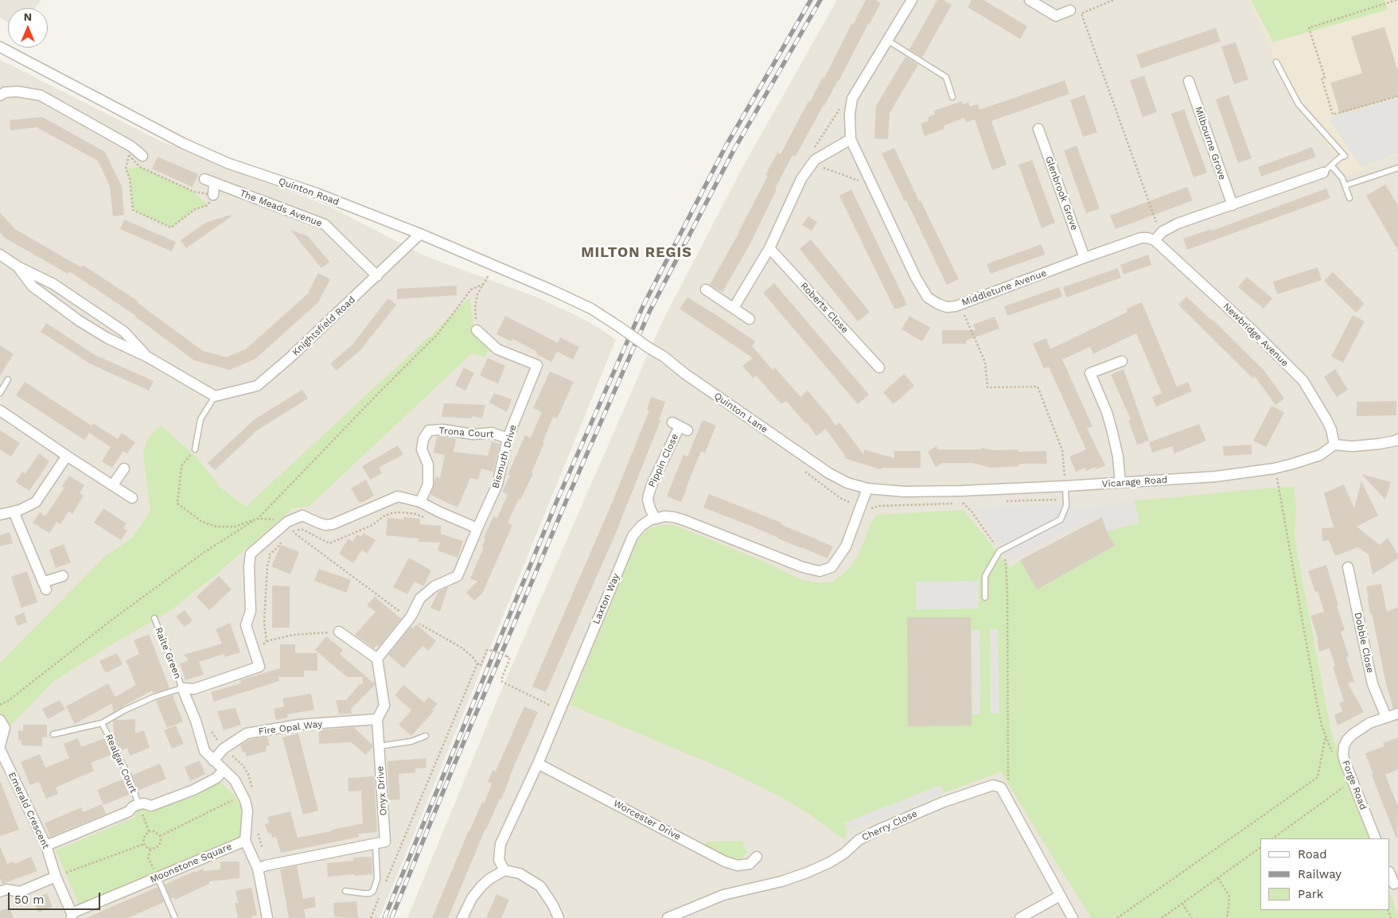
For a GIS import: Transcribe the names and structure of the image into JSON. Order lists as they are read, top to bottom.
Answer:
{
  "streets": {
    "street": [
      "Milbourne Grove",
      "Quinton Road",
      "Glenbrook Grove",
      "The Meads Avenue",
      "Middletune Avenue",
      "Roberts Close",
      "Knightsfield Road",
      "Newbridge Avenue",
      "Quinton Lane",
      "Trona Court",
      "Bismuth Drive",
      "Pippin Close",
      "Vicarage Road",
      "Laxton Way",
      "Dobbie Close",
      "Fire Opal Way",
      "Forge Road",
      "Onyx Drive",
      "Emerald Crescent",
      "Worcester Drive",
      "Cherry Close",
      "Moonstone Square"
    ],
    "lane": ["Raite Green", "Realgar Court"]
  },
  "crossings": [
    ["Quinton Road", "Knightsfield Road"],
    ["Quinton Road", "Quinton Lane"],
    ["Glenbrook Grove", "Middletune Avenue"],
    ["The Meads Avenue", "Knightsfield Road"],
    ["Middletune Avenue", "Newbridge Avenue"],
    ["Newbridge Avenue", "Vicarage Road"],
    ["Quinton Lane", "Vicarage Road"],
    ["Trona Court", "Bismuth Drive"],
    ["Bismuth Drive", "Onyx Drive"],
    ["Pippin Close", "Laxton Way"],
    ["Laxton Way", "Worcester Drive"],
    ["Dobbie Close", "Forge Road"],
    ["Raite Green", "Realgar Court"],
    ["Fire Opal Way", "Onyx Drive"],
    ["Emerald Crescent", "Moonstone Square"]
  ],
  "districts": ["MILTON REGIS"],
  "legend": ["Road", "Railway", "Park"],
  "scale_bar": "50 m",
  "north": "top"
}
